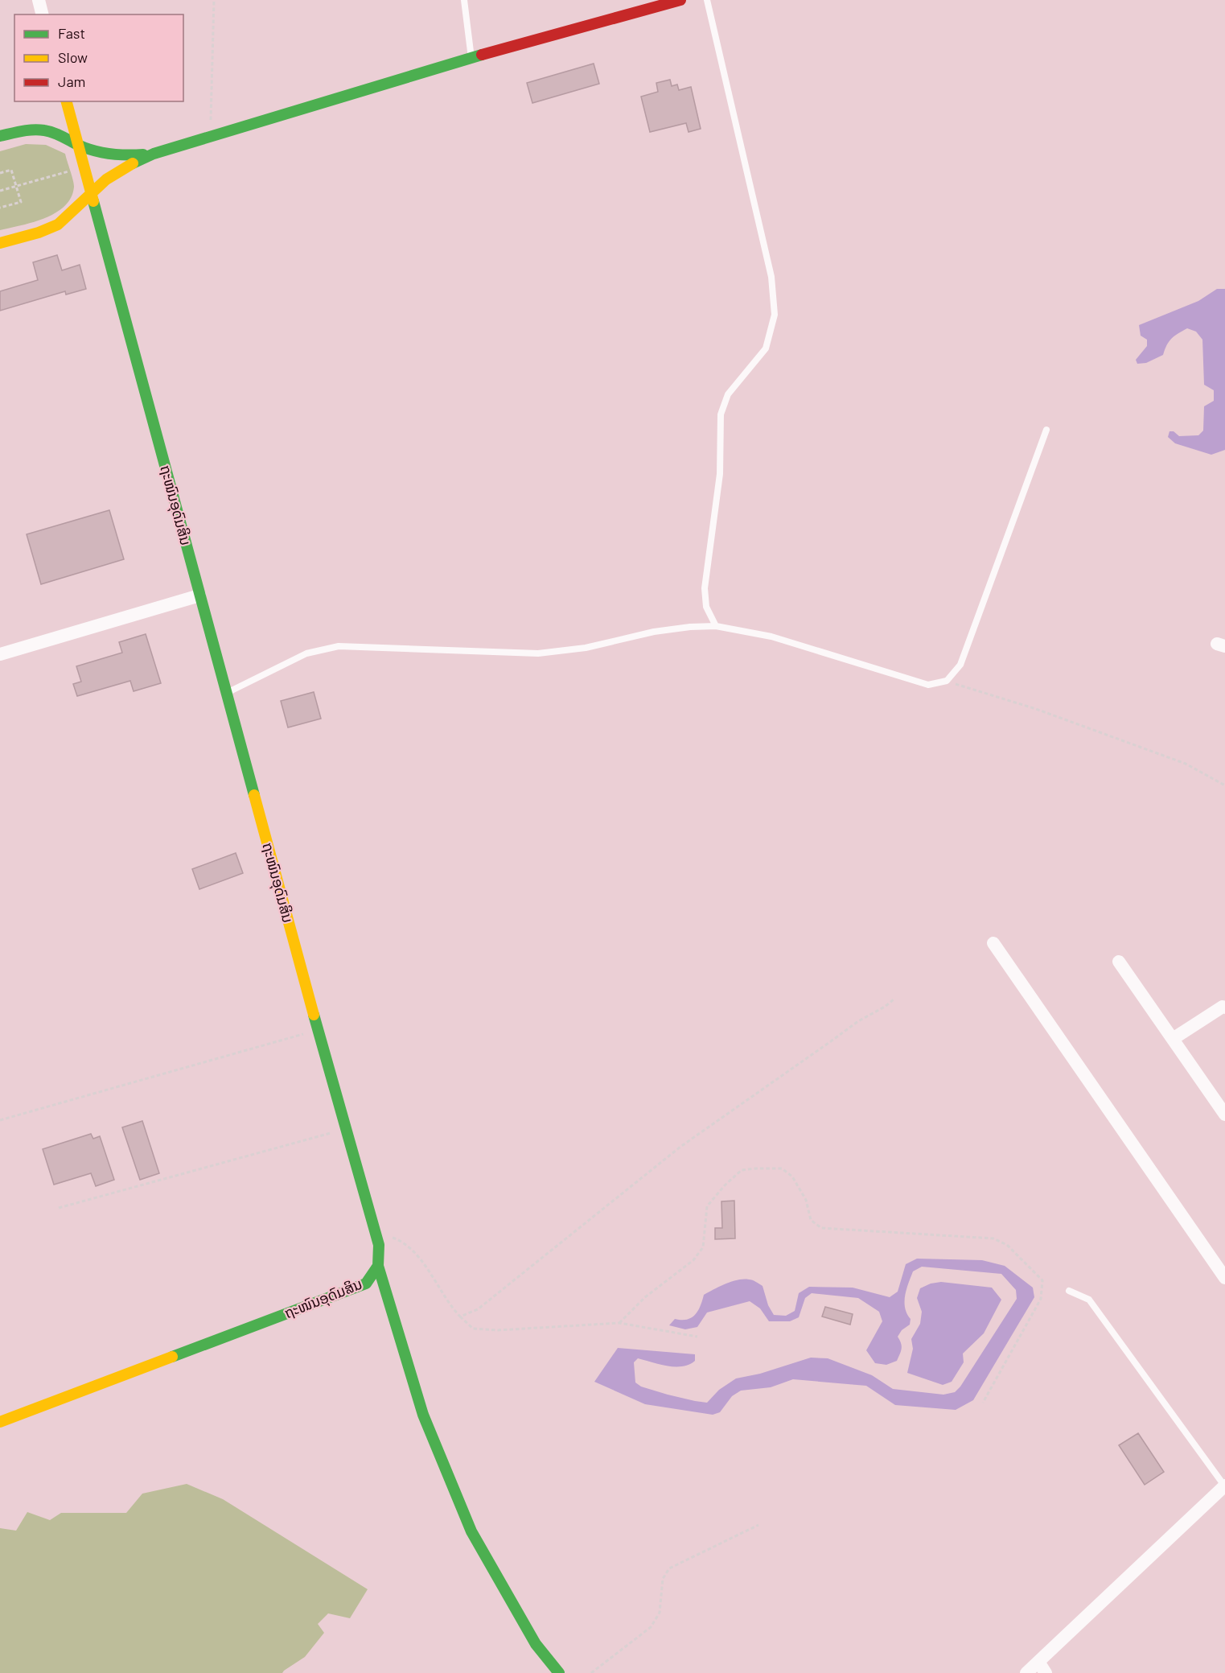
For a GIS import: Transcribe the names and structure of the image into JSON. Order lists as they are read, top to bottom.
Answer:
{
  "streets": {
    "street": ["ຖະໜົນອຸດົມສິນ"]
  },
  "legend": ["Fast", "Slow", "Jam"]
}
